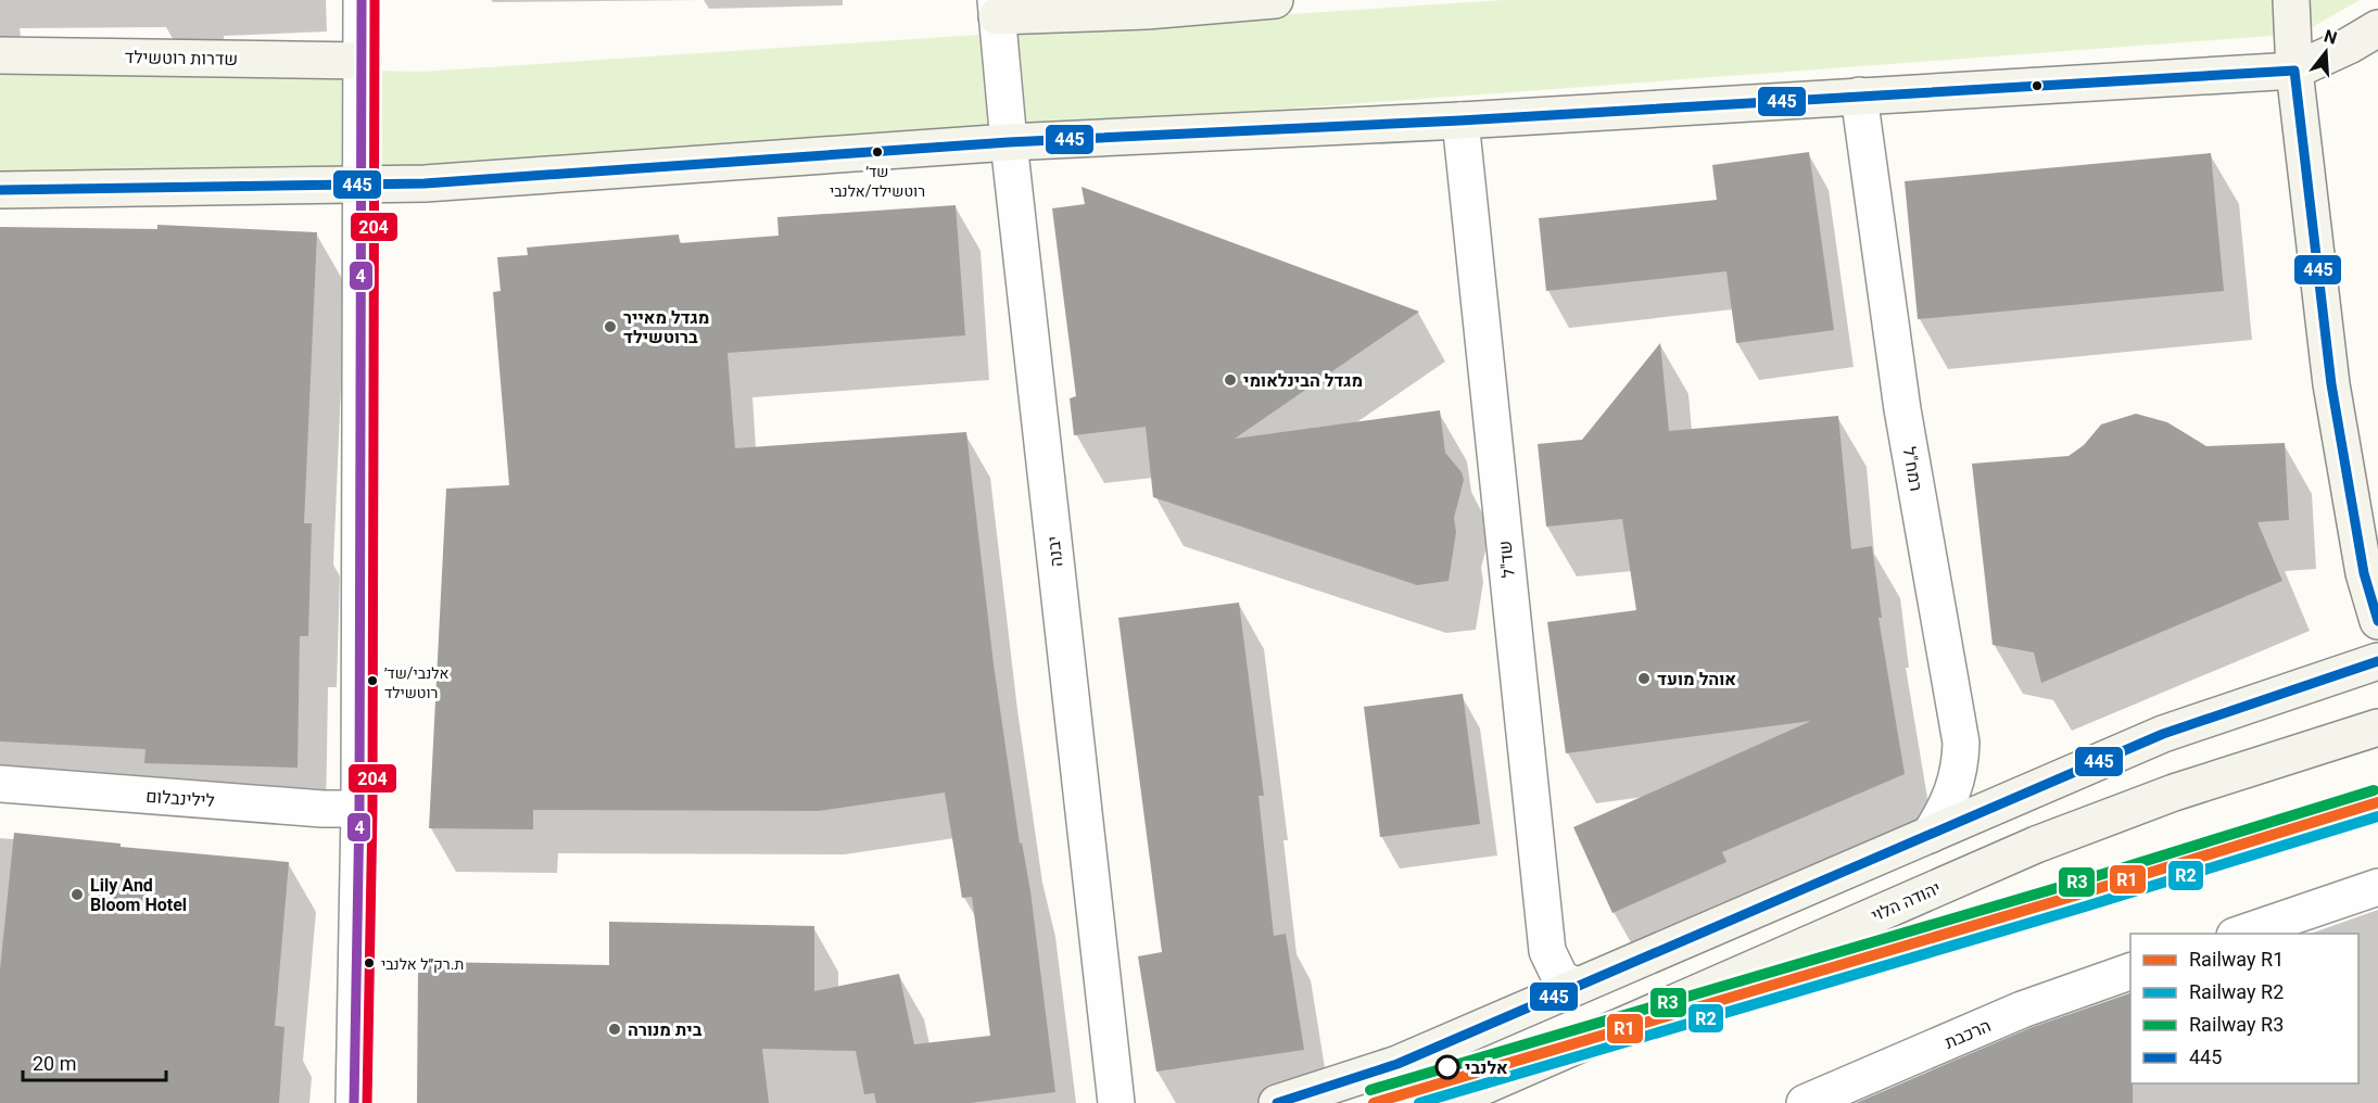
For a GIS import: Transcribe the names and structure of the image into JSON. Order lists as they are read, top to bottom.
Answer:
{
  "streets": {
    "street": [
      "שדרות רוטשילד",
      "רמח\"ל",
      "יבנה",
      "שד\"ל",
      "לילינבלום",
      "יהודה הלוי",
      "הרכבת"
    ]
  },
  "places": [
    "שד׳ רוטשילד/אלנבי",
    "מגדל מאייר ברוטשילד",
    "מגדל הבינלאומי",
    "אוהל מועד",
    "אלנבי/שד׳ רוטשילד",
    "Lily And Bloom Hotel",
    "ת.רק״ל אלנבי",
    "בית מנורה",
    "אלנבי"
  ],
  "lines": [
    "transit line 4",
    "transit line 204",
    "transit line 445",
    "rail line R3",
    "rail line R1",
    "rail line R2"
  ],
  "legend": [
    "Railway R1",
    "Railway R2",
    "Railway R3",
    "445"
  ],
  "scale_bar": "20 m",
  "north": "top"
}
